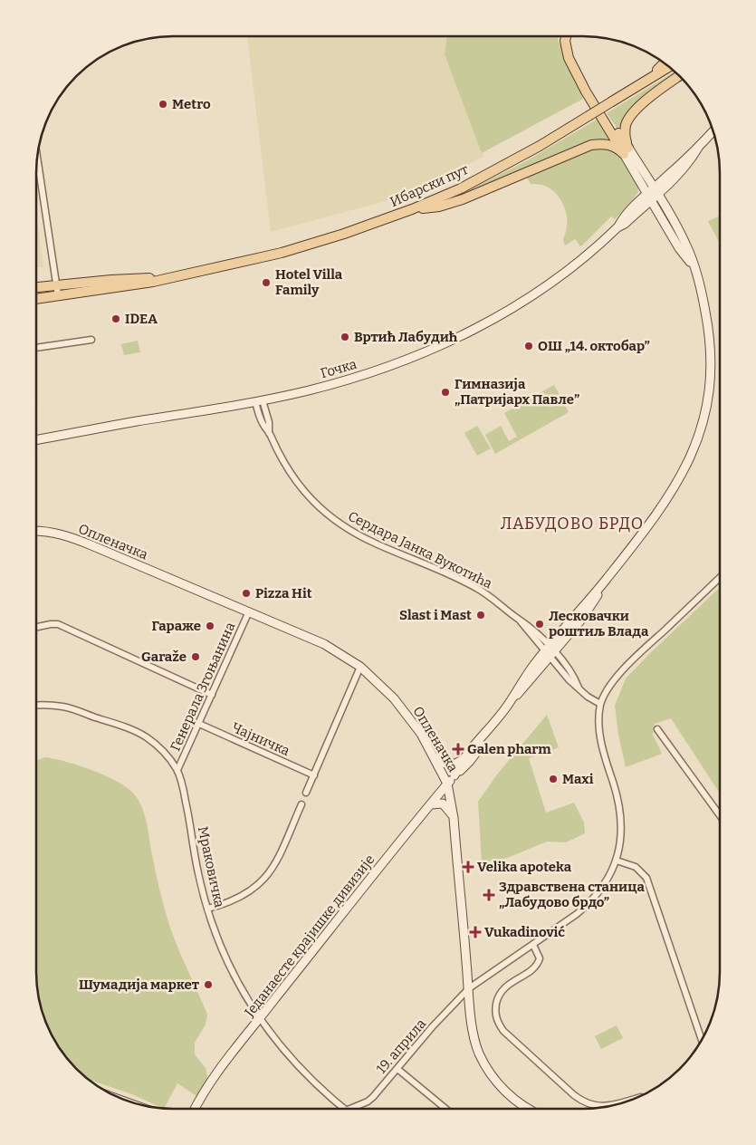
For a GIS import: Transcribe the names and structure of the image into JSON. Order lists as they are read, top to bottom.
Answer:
{
  "streets": {
    "main road": ["Ибарски пут"],
    "street": [
      "Гочка",
      "Опленачка",
      "Сердара Јанка Вукотића",
      "Генерала Згоњанина",
      "Чајничка",
      "Мраковичка",
      "Једанаесте крајишке дивизије",
      "19. априла"
    ]
  },
  "crossings": [
    ["Гочка", "Сердара Јанка Вукотића"],
    ["Гочка", "Једанаесте крајишке дивизије"],
    ["Опленачка", "Генерала Згоњанина"],
    ["Опленачка", "Једанаесте крајишке дивизије"],
    ["Опленачка", "19. априла"],
    ["Сердара Јанка Вукотића", "Једанаесте крајишке дивизије"],
    ["Сердара Јанка Вукотића", "19. априла"],
    ["Генерала Згоњанина", "Чајничка"],
    ["Генерала Згоњанина", "Мраковичка"],
    ["Мраковичка", "Једанаесте крајишке дивизије"]
  ],
  "districts": ["ЛАБУДОВО БРДО"],
  "places": {
    "other": [
      "Metro",
      "Hotel Villa Family",
      "IDEA",
      "Вртић Лабудић",
      "ОШ „14. октобар”",
      "Гимназија „Патријарх Павле”",
      "Pizza Hit",
      "Slast i Mast",
      "Лесковачки роштиљ Влада",
      "Гараже",
      "Garaže",
      "Maxi",
      "Шумадија маркет"
    ],
    "health": [
      "Galen pharm",
      "Velika apoteka",
      "Здравствена станица „Лабудово брдо”",
      "Vukadinović"
    ]
  }
}
